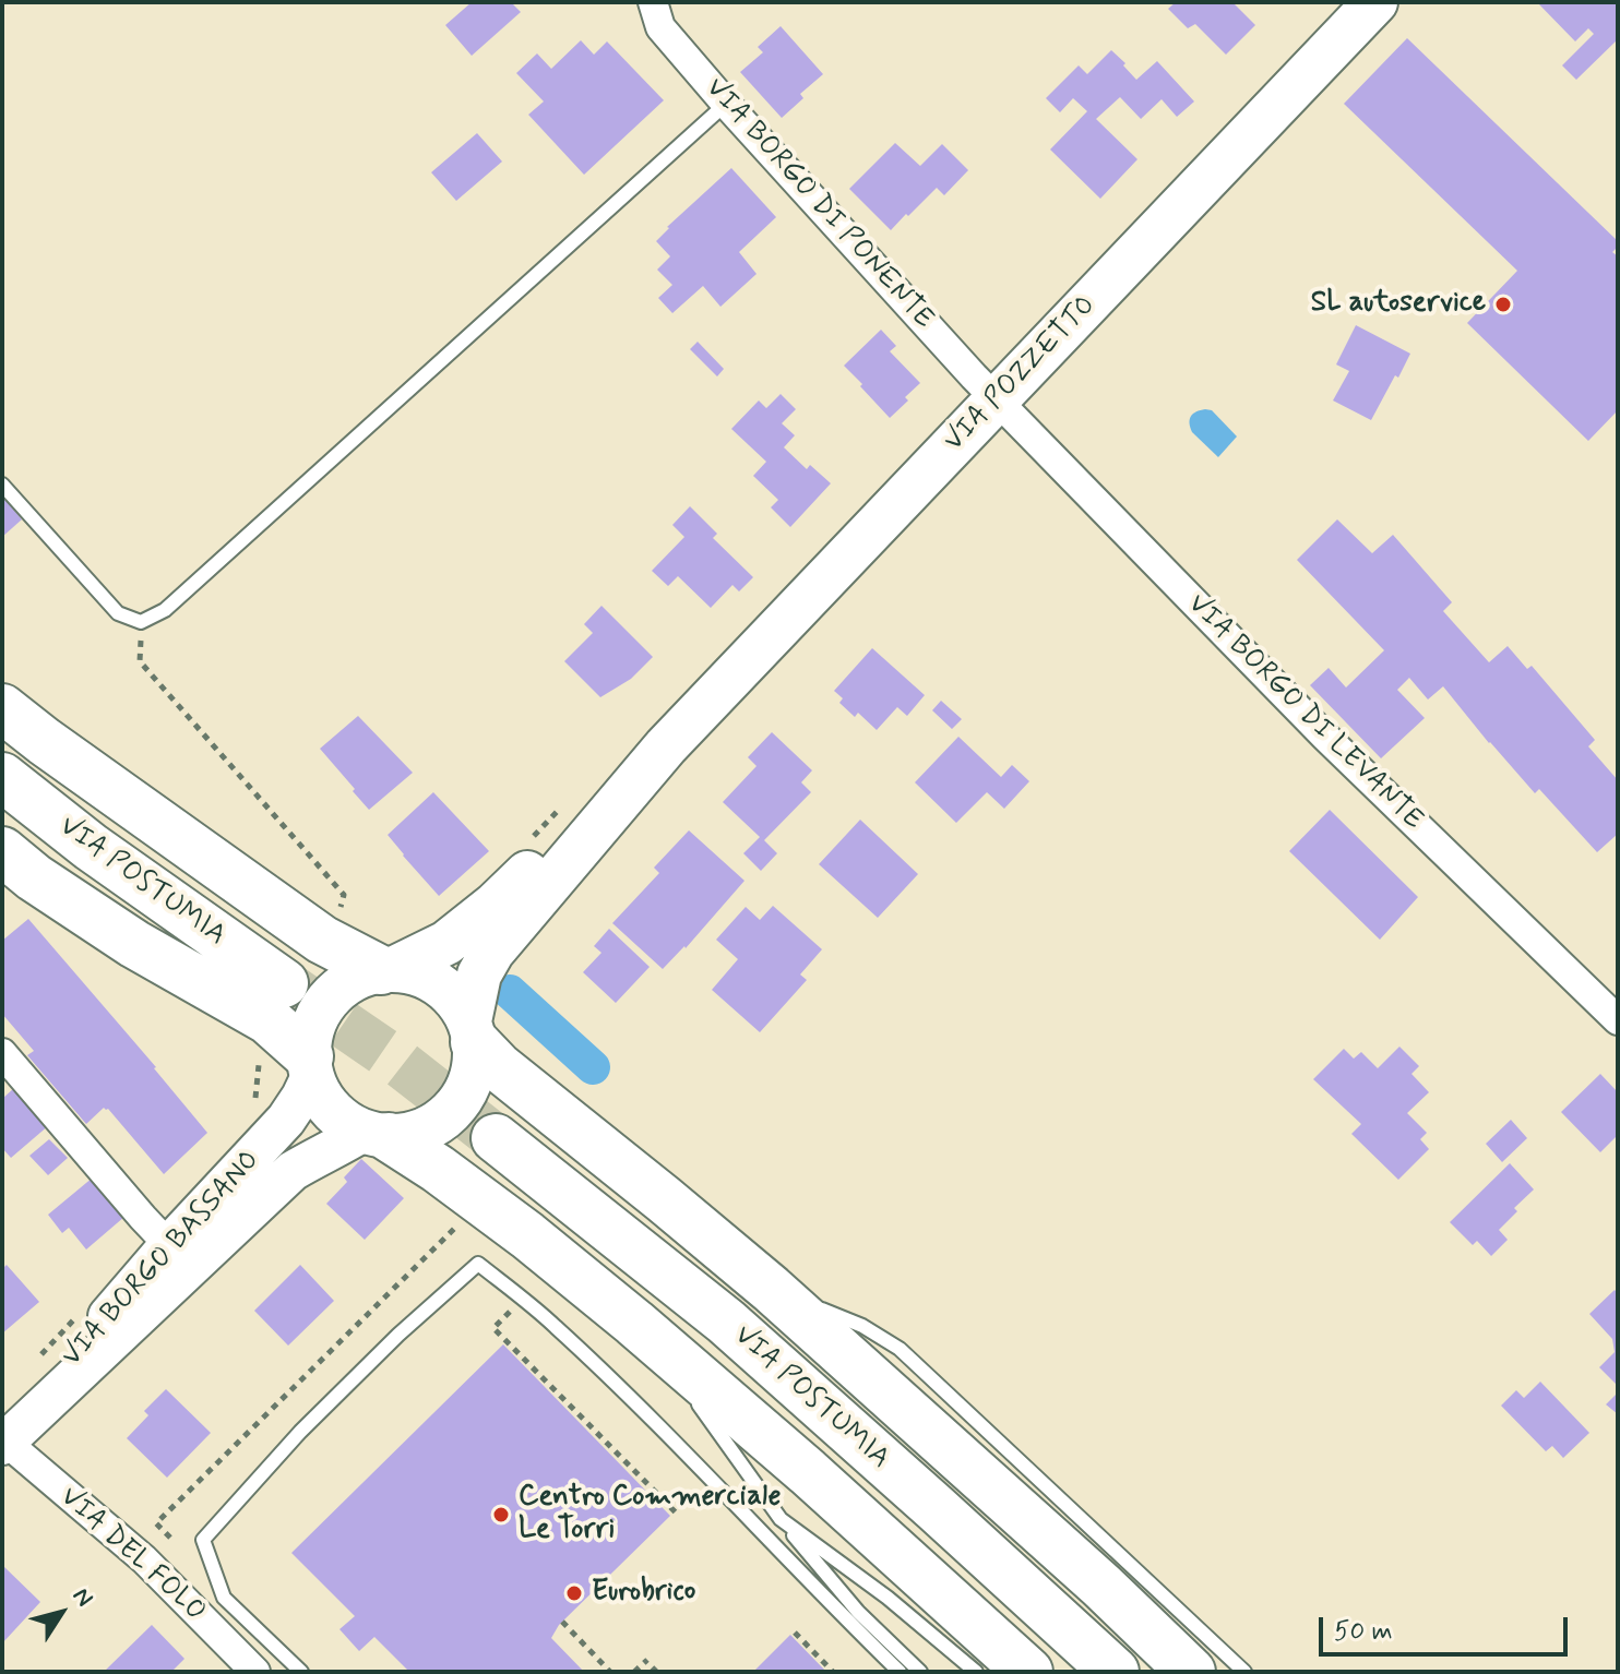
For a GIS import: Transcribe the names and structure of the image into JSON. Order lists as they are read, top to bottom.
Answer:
{
  "streets": {
    "highway": ["VIA POSTUMIA"],
    "main road": ["VIA POZZETTO", "VIA BORGO BASSANO"],
    "street": ["VIA BORGO DI PONENTE", "VIA BORGO DI LEVANTE", "VIA DEL FOLO"]
  },
  "crossings": [
    ["VIA BORGO DI PONENTE", "VIA POZZETTO"],
    ["VIA BORGO DI PONENTE", "VIA BORGO DI LEVANTE"],
    ["VIA POZZETTO", "VIA BORGO DI LEVANTE"],
    ["VIA POZZETTO", "VIA BORGO BASSANO"],
    ["VIA BORGO BASSANO", "VIA DEL FOLO"]
  ],
  "places": ["SL autoservice", "Centro Commerciale Le Torri", "Eurobrico"],
  "scale_bar": "50 m",
  "north": "top right"
}
